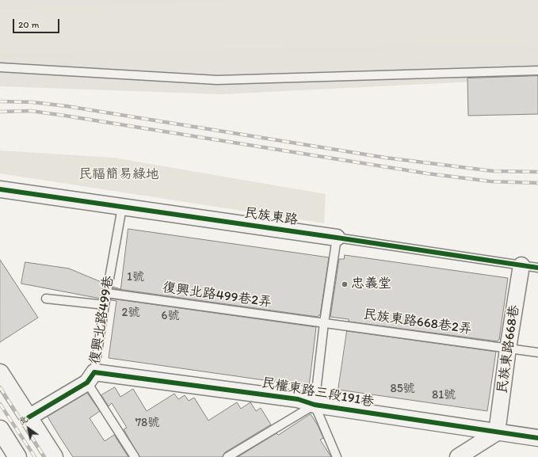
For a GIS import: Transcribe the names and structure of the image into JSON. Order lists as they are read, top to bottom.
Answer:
{
  "streets": {
    "street": [
      "民族東路",
      "復興北路499巷",
      "民族東路668巷",
      "民權東路三段191巷"
    ],
    "lane": ["復興北路499巷2弄", "民族東路668巷2弄"]
  },
  "crossings": [
    ["民族東路", "復興北路499巷"],
    ["民族東路", "民族東路668巷"],
    ["復興北路499巷2弄", "復興北路499巷"],
    ["復興北路499巷2弄", "民族東路668巷2弄"],
    ["復興北路499巷", "民權東路三段191巷"],
    ["民族東路668巷2弄", "民族東路668巷"],
    ["民族東路668巷", "民權東路三段191巷"]
  ],
  "parks": ["民福簡易綠地"],
  "places": ["忠義堂"],
  "house_numbers": [
    "1號",
    "2號",
    "6號",
    "85號",
    "81號",
    "78號"
  ],
  "scale_bar": "20 m",
  "north": "top left"
}
